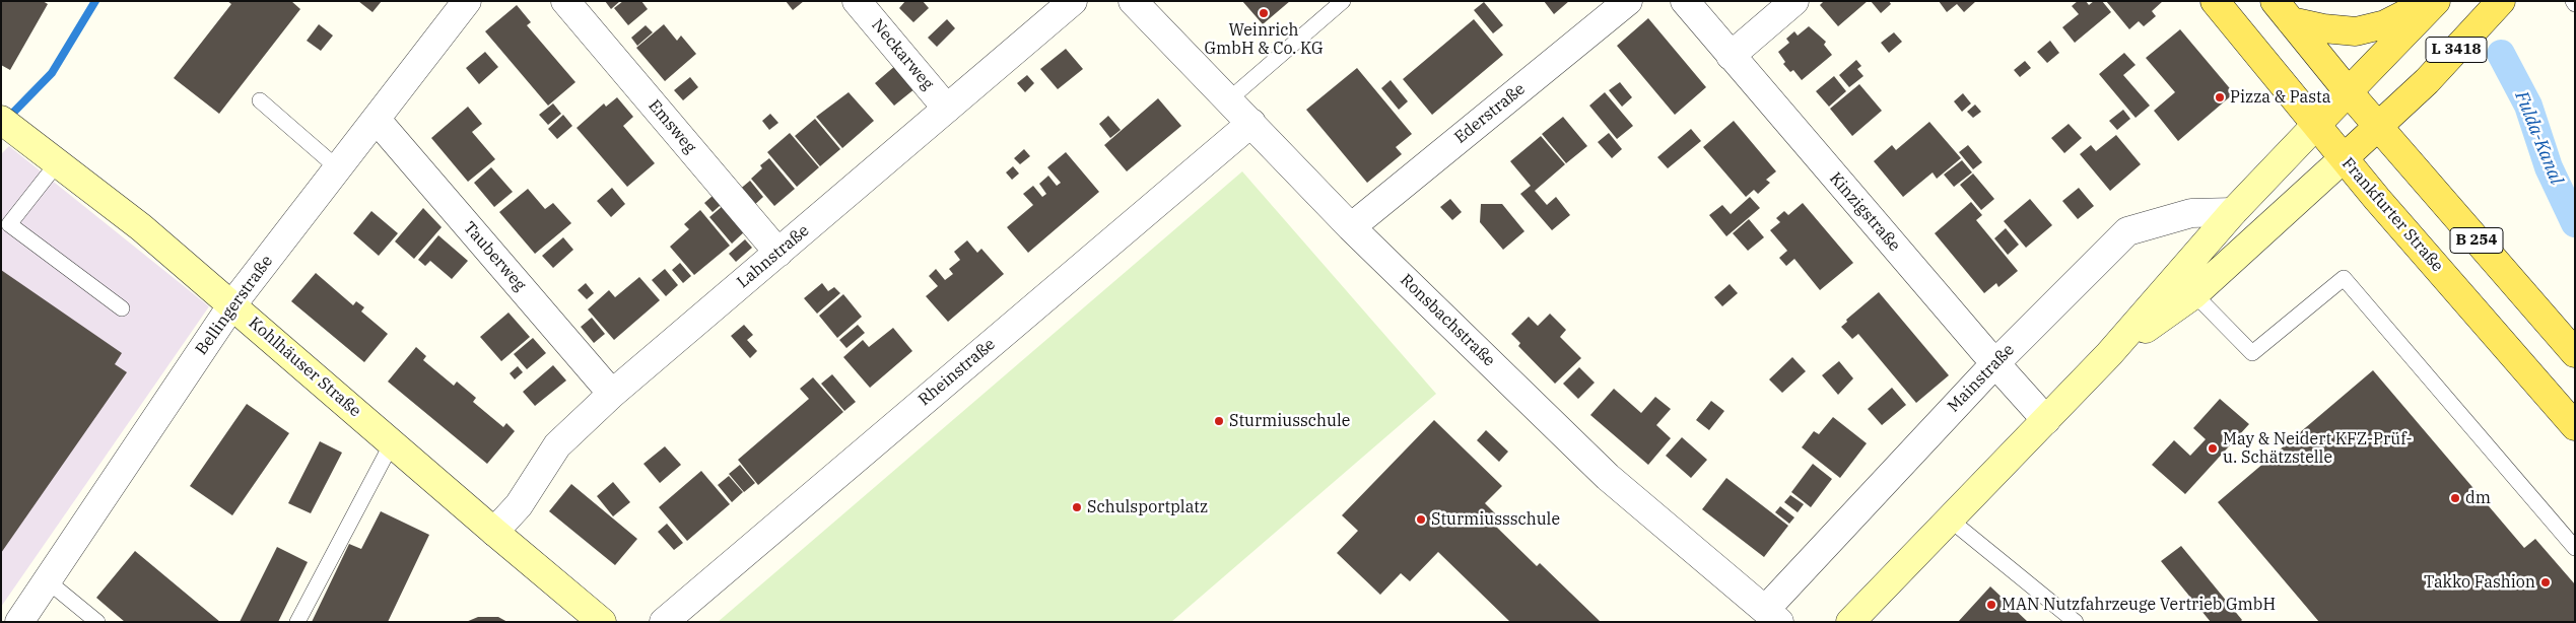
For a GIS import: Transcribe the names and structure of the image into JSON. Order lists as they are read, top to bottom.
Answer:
{
  "streets": {
    "main road": [
      "L 3418",
      "Frankfurter Straße",
      "B 254",
      "Kohlhäuser Straße"
    ],
    "street": [
      "Neckarweg",
      "Ederstraße",
      "Emsweg",
      "Kinzigstraße",
      "Tauberweg",
      "Lahnstraße",
      "Bellingerstraße",
      "Ronsbachstraße",
      "Rheinstraße",
      "Mainstraße"
    ]
  },
  "crossings": [
    ["L 3418", "B 254"],
    ["Neckarweg", "Lahnstraße"],
    ["Ederstraße", "Ronsbachstraße"],
    ["Emsweg", "Lahnstraße"],
    ["Kinzigstraße", "Mainstraße"],
    ["Tauberweg", "Lahnstraße"],
    ["Tauberweg", "Bellingerstraße"],
    ["Lahnstraße", "Kohlhäuser Straße"],
    ["Bellingerstraße", "Kohlhäuser Straße"],
    ["Ronsbachstraße", "Rheinstraße"],
    ["Ronsbachstraße", "Mainstraße"]
  ],
  "water": ["Fulda-Kanal"],
  "places": [
    "Weinrich GmbH & Co. KG",
    "Pizza & Pasta",
    "Sturmiusschule",
    "May & Neidert KFZ-Prüf- u. Schätzstelle",
    "dm",
    "Schulsportplatz",
    "Sturmiussschule",
    "Takko Fashion",
    "MAN Nutzfahrzeuge Vertrieb GmbH"
  ]
}
